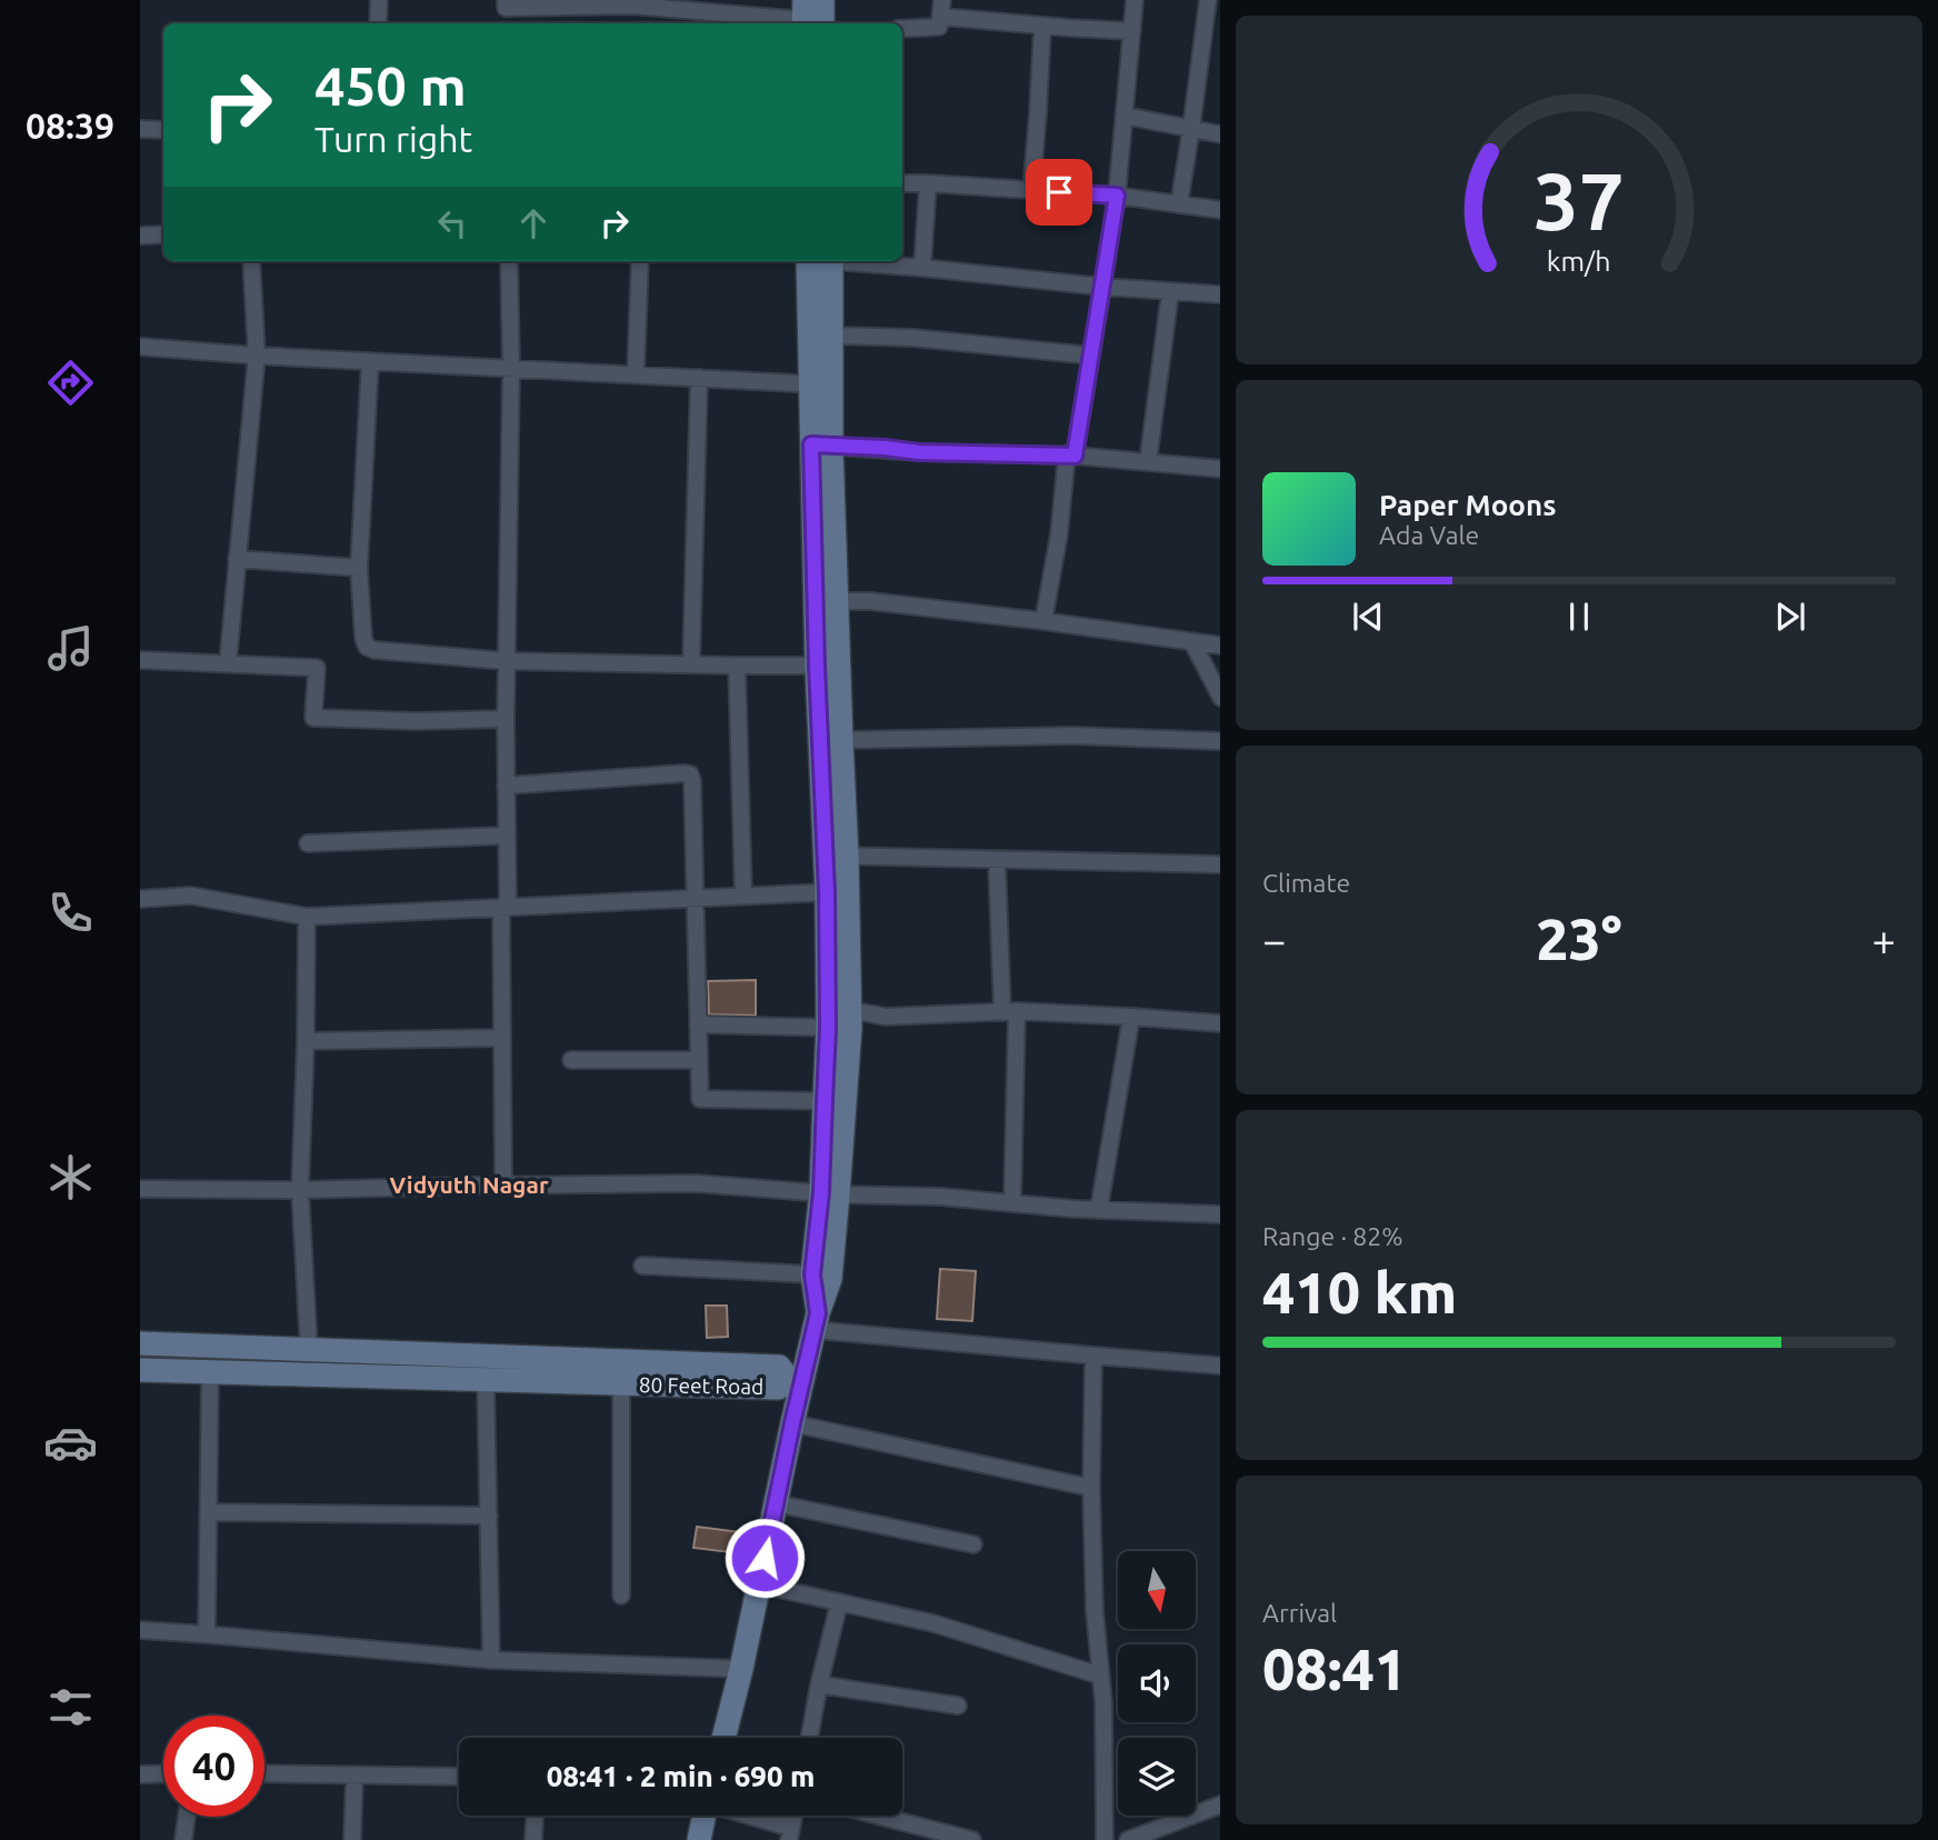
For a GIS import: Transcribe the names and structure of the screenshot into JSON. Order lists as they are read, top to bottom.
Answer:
{
  "streets": {
    "street": ["80 Feet Road"]
  },
  "districts": ["Vidyuth Nagar"],
  "north": "bottom",
  "page": {
    "tabs": "08:39",
    "turn": ["450 m", "Turn right"],
    "song": ["Paper Moons", "Ada Vale"],
    "tile": [
      "Climate",
      ["Range · 82%", "410 km"],
      ["Arrival", "08:41"]
    ],
    "heat": ["−", "23°", "+"],
    "limit": "40",
    "trip": "08:41 · 2 min · 690 m",
    "gauge": ["37", "km/h"]
  }
}
